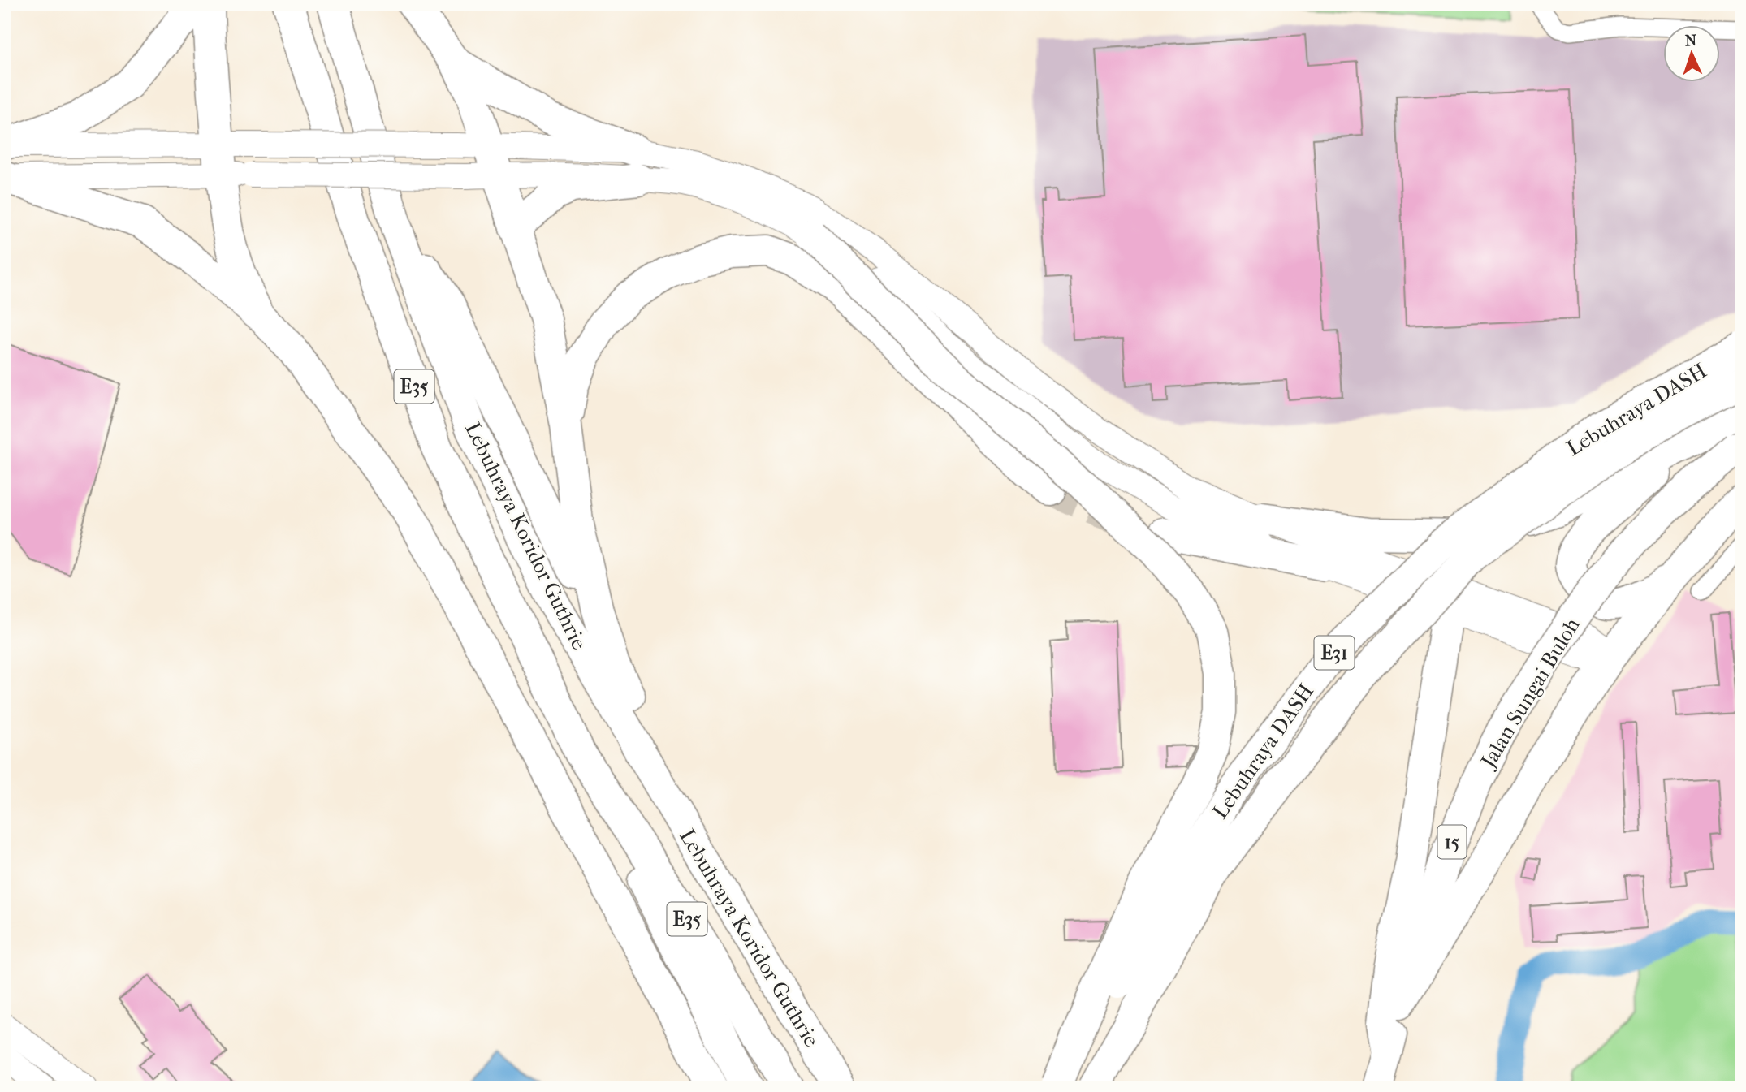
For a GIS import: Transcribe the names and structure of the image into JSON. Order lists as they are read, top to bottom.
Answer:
{
  "streets": {
    "highway": [
      "E35",
      "Lebuhraya DASH",
      "Lebuhraya Koridor Guthrie",
      "E31",
      "Jalan Sungai Buloh",
      "15"
    ]
  },
  "north": "top"
}
